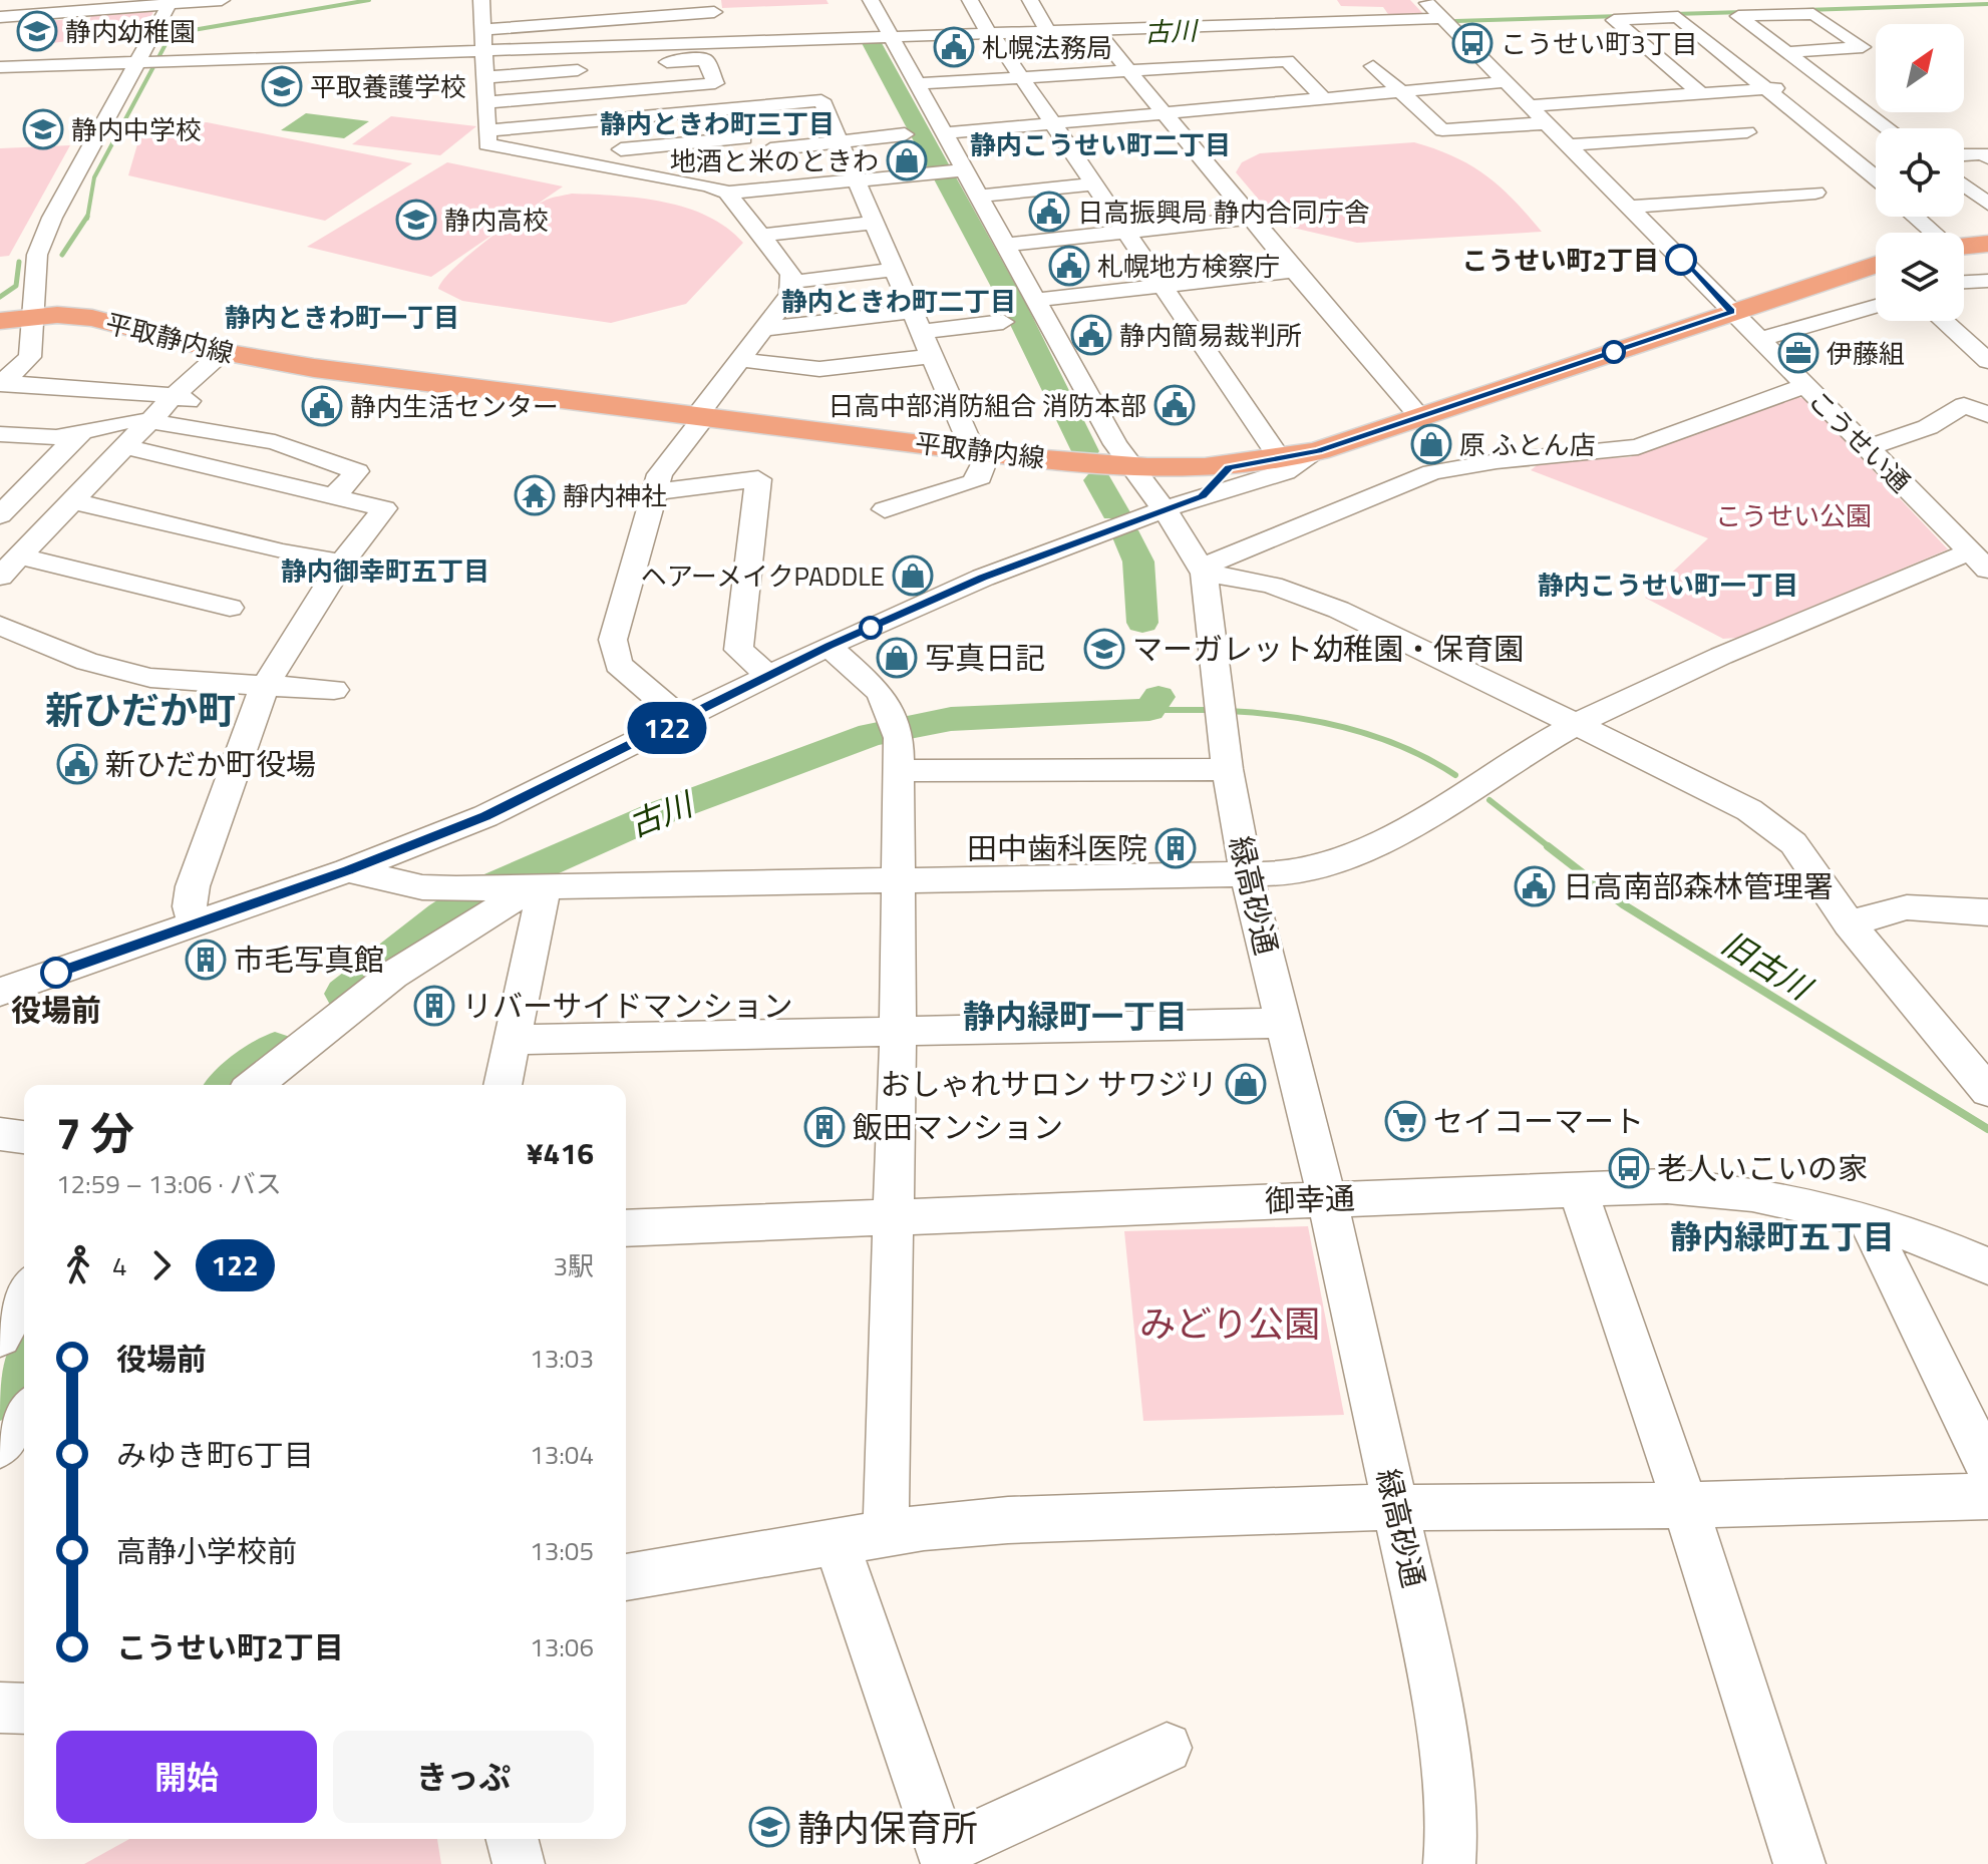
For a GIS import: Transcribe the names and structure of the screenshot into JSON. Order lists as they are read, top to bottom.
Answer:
{
  "streets": {
    "main road": ["平取静内線"],
    "street": ["こうせい通", "緑高砂通", "御幸通"]
  },
  "crossings": [
    ["平取静内線", "こうせい通"],
    ["平取静内線", "緑高砂通"],
    ["緑高砂通", "御幸通"]
  ],
  "districts": [
    "静内ときわ町三丁目",
    "静内こうせい町二丁目",
    "静内ときわ町二丁目",
    "静内ときわ町一丁目",
    "静内御幸町五丁目",
    "静内こうせい町一丁目",
    "新ひだか町",
    "静内緑町一丁目",
    "静内緑町五丁目"
  ],
  "water": ["古川", "旧古川"],
  "parks": ["こうせい公園", "みどり公園"],
  "places": {
    "school or university": [
      "静内幼稚園",
      "平取養護学校",
      "静内中学校",
      "静内高校",
      "マーガレット幼稚園・保育園",
      "静内保育所"
    ],
    "bus stop": ["こうせい町3丁目", "老人いこいの家"],
    "public building": [
      "札幌法務局",
      "日高振興局 静内合同庁舎",
      "札幌地方検察庁",
      "静内簡易裁判所",
      "日高中部消防組合 消防本部",
      "静内生活センター",
      "新ひだか町役場",
      "日高南部森林管理署"
    ],
    "shop": [
      "地酒と米のときわ",
      "原 ふとん店",
      "ヘアーメイクPADDLE",
      "写真日記",
      "おしゃれサロン サワジリ"
    ],
    "other": ["こうせい町2丁目", "役場前"],
    "office": ["伊藤組"],
    "temple": ["靜内神社"],
    "building": [
      "田中歯科医院",
      "市毛写真館",
      "リバーサイドマンション",
      "飯田マンション"
    ],
    "supermarket": ["セイコーマート"]
  },
  "lines": ["bus line 122"],
  "north": "top right",
  "page": {
    "on_map": "122",
    "heading": ["7 分", "12:59 – 13:06 · バス", "¥416"],
    "legs": ["4", "122", "3駅"],
    "list": [
      {
        "name": "役場前",
        "value": "13:03"
      },
      {
        "name": "みゆき町6丁目",
        "value": "13:04"
      },
      {
        "name": "高静小学校前",
        "value": "13:05"
      },
      {
        "name": "こうせい町2丁目",
        "value": "13:06"
      }
    ],
    "buttons": ["開始", "きっぷ"]
  }
}
